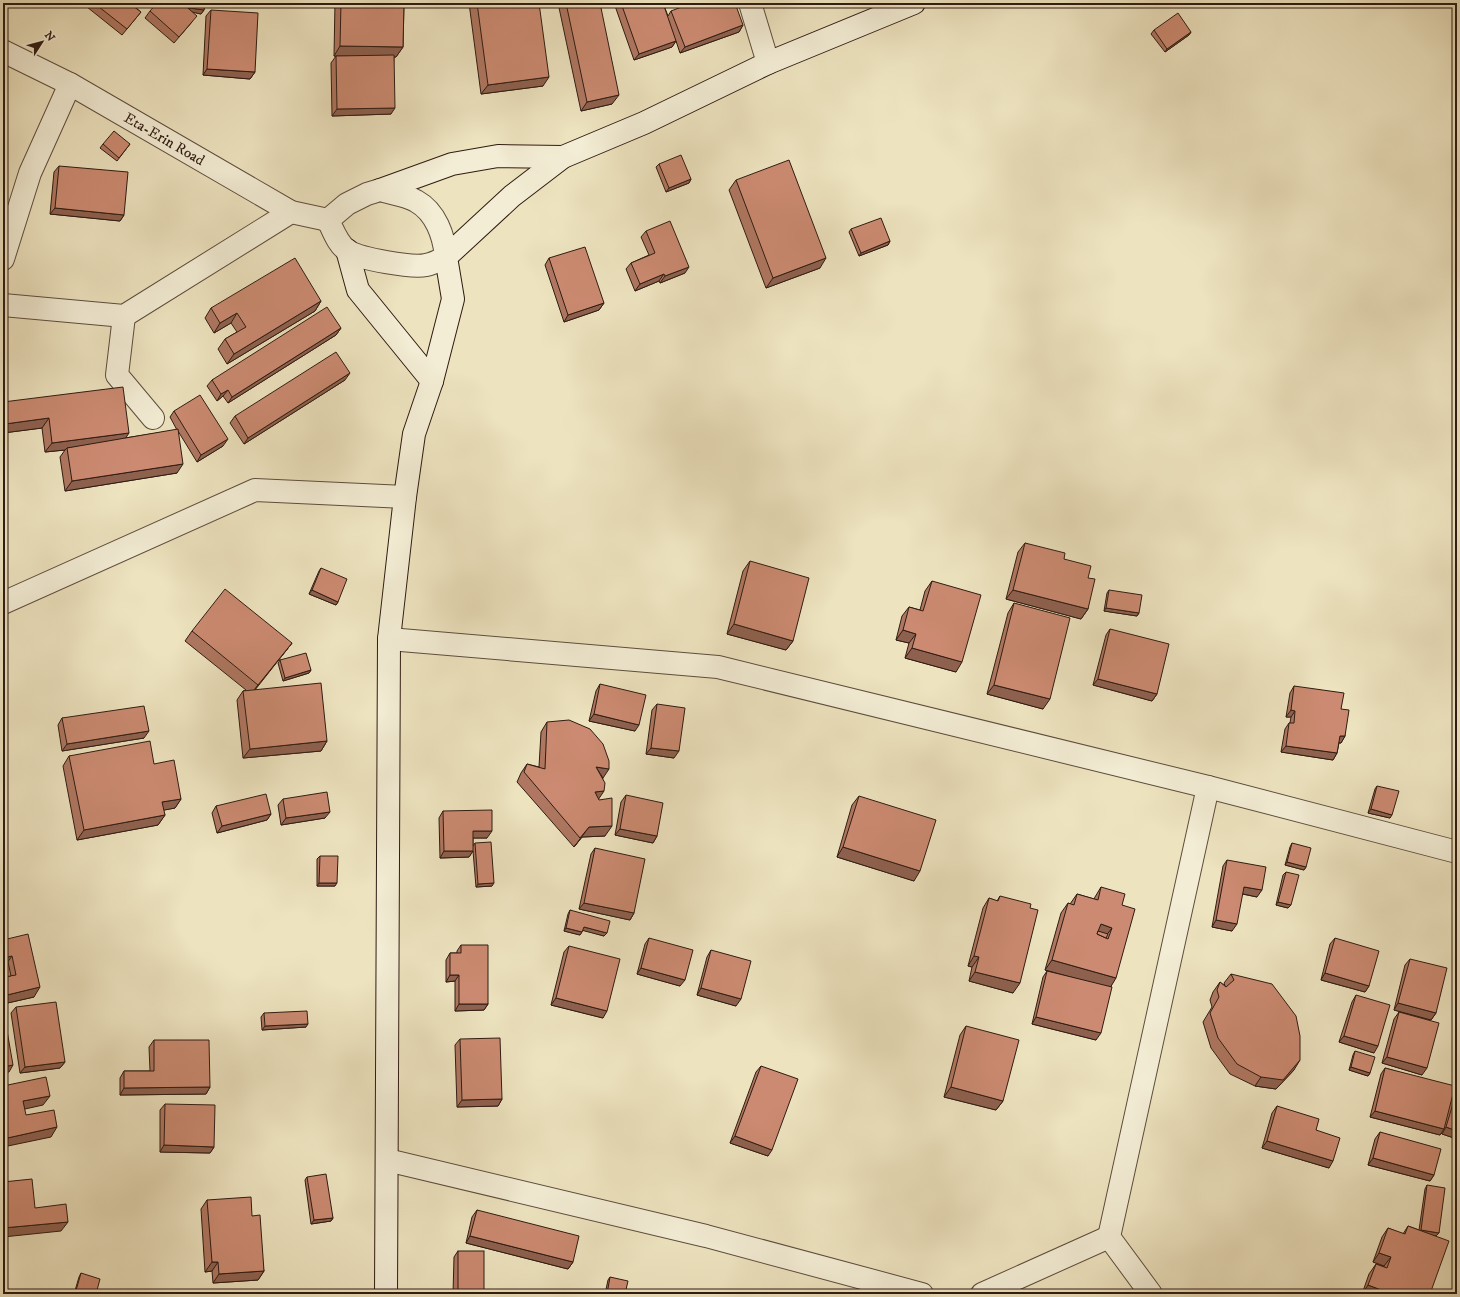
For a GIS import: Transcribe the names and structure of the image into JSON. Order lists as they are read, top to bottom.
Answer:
{
  "streets": {
    "street": ["Eta-Erin Road"]
  },
  "north": "top right"
}
